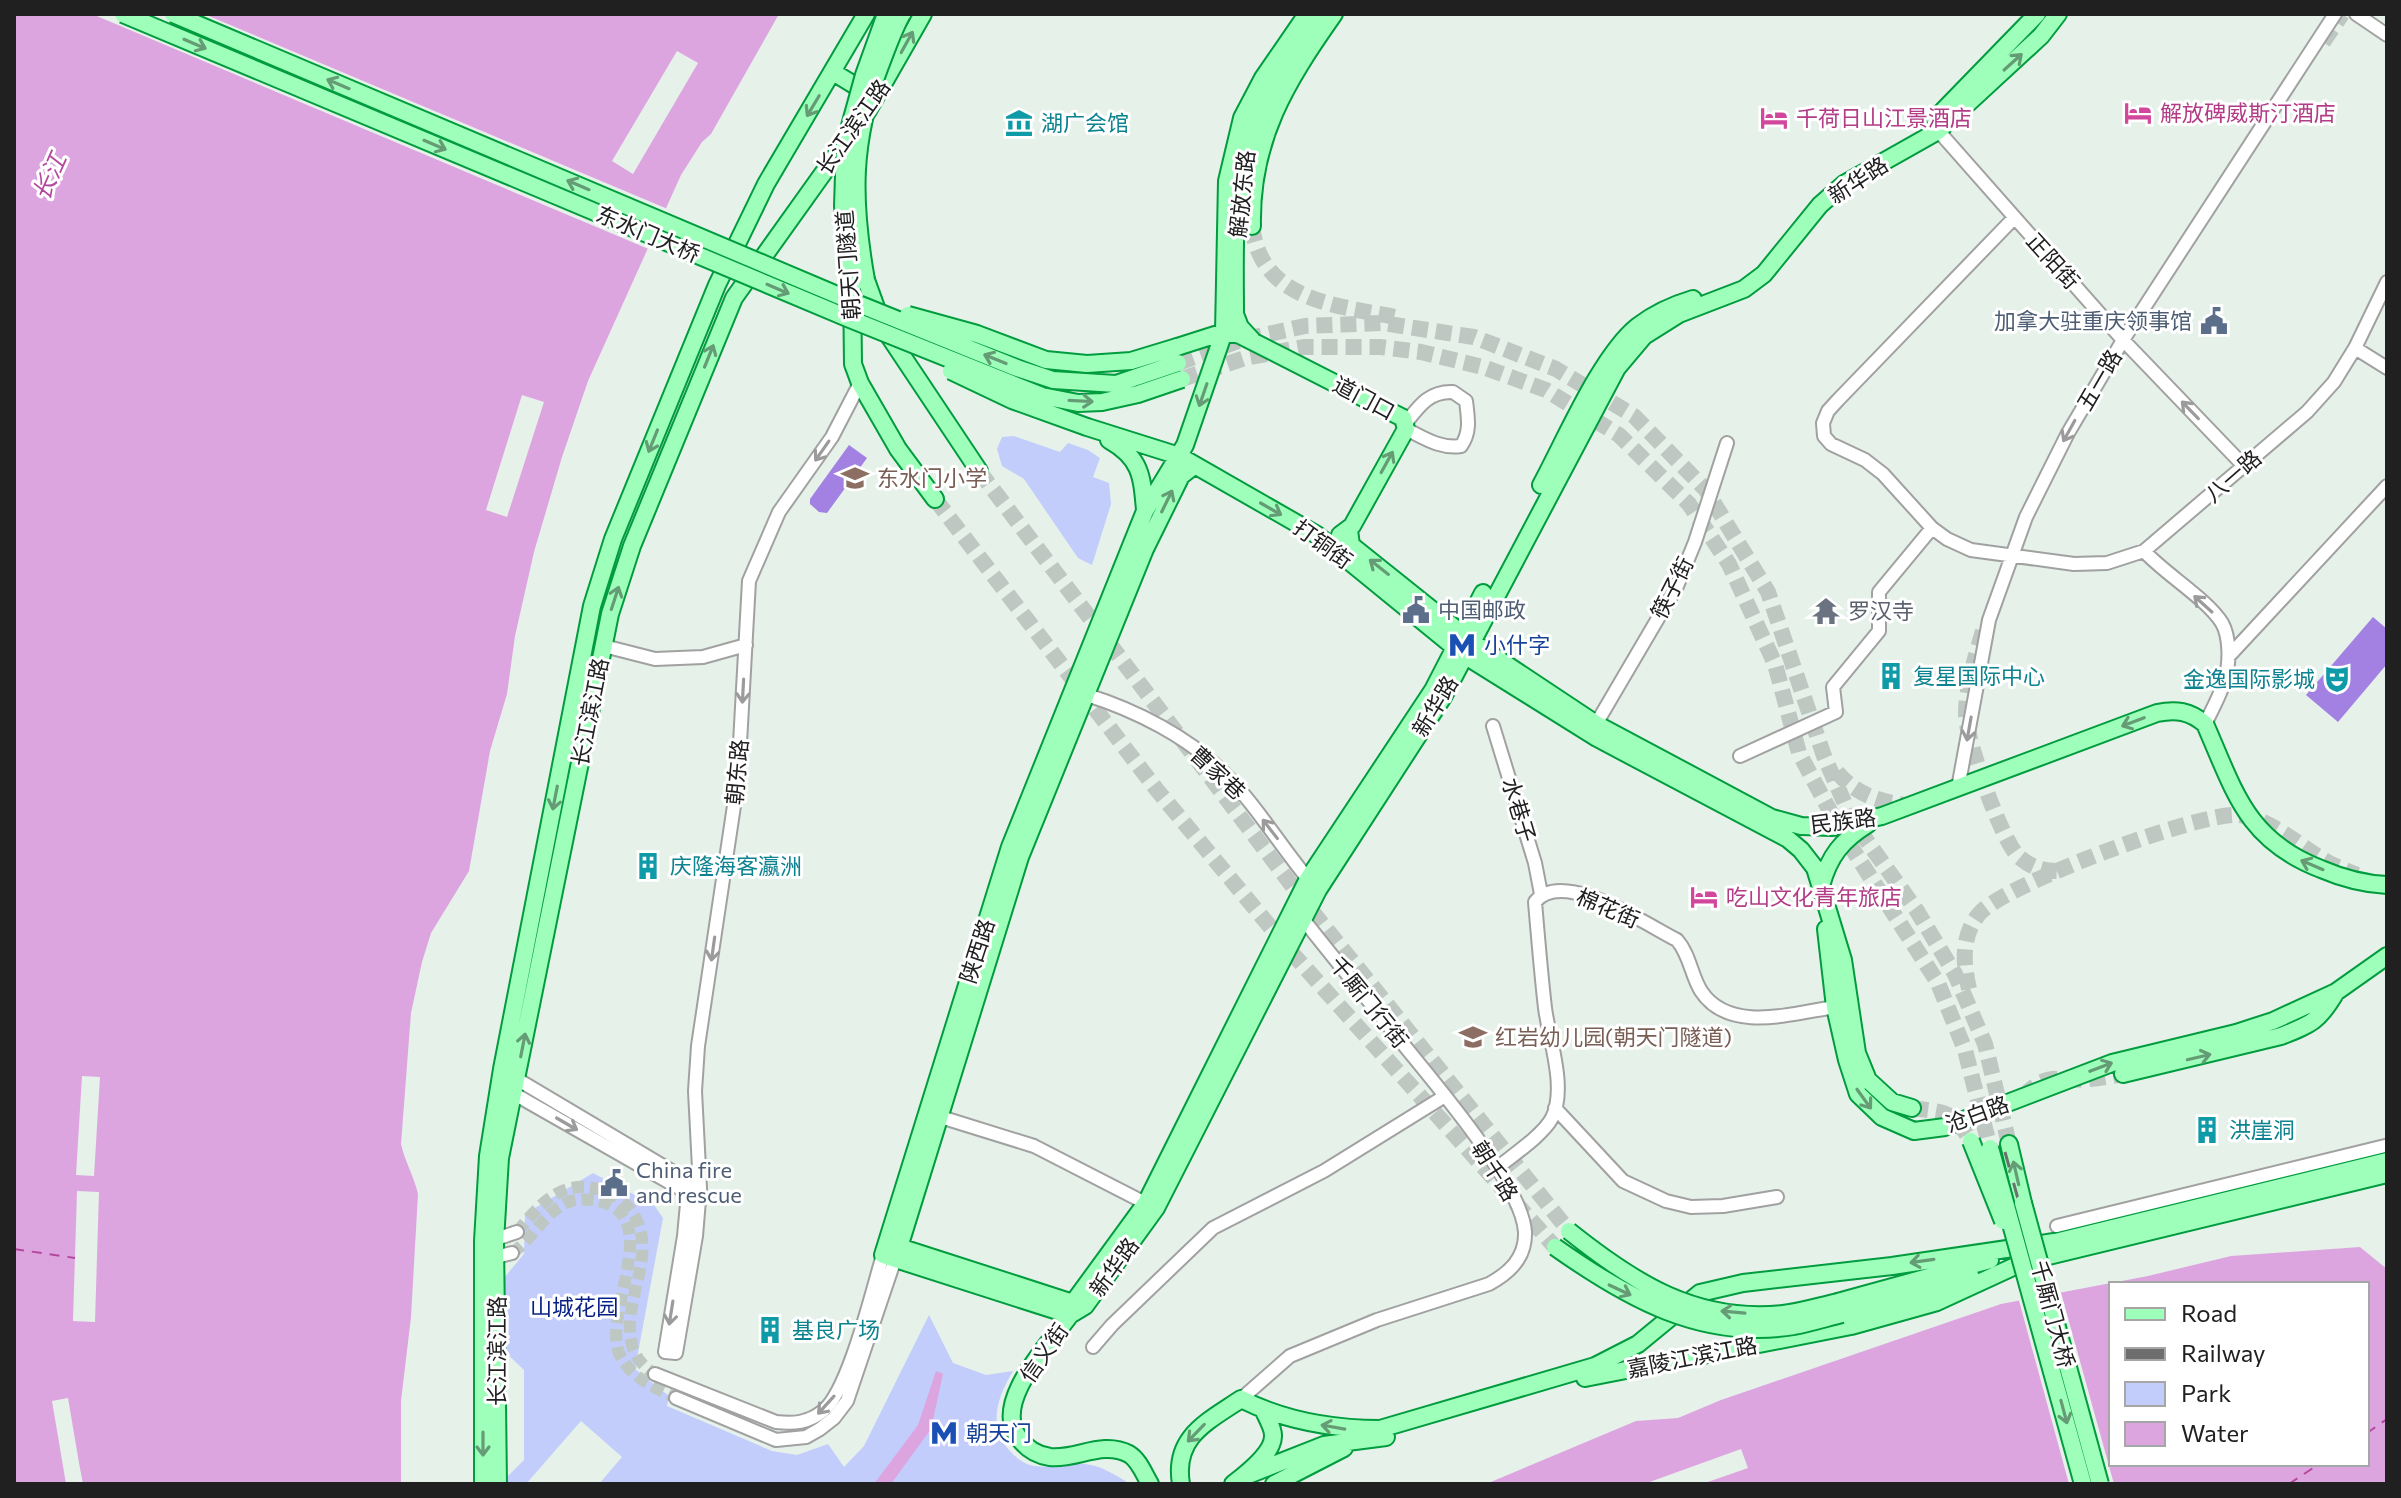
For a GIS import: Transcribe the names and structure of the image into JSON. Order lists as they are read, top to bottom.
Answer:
{
  "streets": {
    "main road": [
      "长江滨江路",
      "新华路",
      "解放东路",
      "东水门大桥",
      "朝天门隧道",
      "道门口",
      "打铜街",
      "民族路",
      "陕西路",
      "沧白路",
      "朝千路",
      "千厮门大桥",
      "信义街",
      "嘉陵江滨江路"
    ],
    "street": [
      "正阳街",
      "五一路",
      "八一路",
      "筷子街",
      "朝东路",
      "曹家巷",
      "水巷子",
      "棉花街",
      "千厮门行街"
    ]
  },
  "crossings": [
    ["新华路", "正阳街"],
    ["新华路", "打铜街"],
    ["新华路", "曹家巷"],
    ["新华路", "民族路"],
    ["新华路", "陕西路"],
    ["新华路", "千厮门行街"],
    ["新华路", "信义街"],
    ["解放东路", "道门口"],
    ["解放东路", "陕西路"],
    ["东水门大桥", "打铜街"],
    ["正阳街", "五一路"],
    ["正阳街", "八一路"],
    ["朝天门隧道", "朝东路"],
    ["五一路", "八一路"],
    ["五一路", "民族路"],
    ["道门口", "打铜街"],
    ["道门口", "陕西路"],
    ["打铜街", "民族路"],
    ["打铜街", "陕西路"],
    ["筷子街", "民族路"],
    ["曹家巷", "陕西路"],
    ["水巷子", "棉花街"],
    ["民族路", "沧白路"],
    ["棉花街", "沧白路"],
    ["千厮门行街", "朝千路"],
    ["朝千路", "嘉陵江滨江路"],
    ["千厮门大桥", "嘉陵江滨江路"]
  ],
  "one_way": [
    "正阳街",
    "五一路",
    "道门口",
    "曹家巷"
  ],
  "water": ["长江"],
  "parks": ["山城花园"],
  "places": {
    "hotel": ["解放碑威斯汀酒店", "千荷日山江景酒店", "吃山文化青年旅店"],
    "museum": ["湖广会馆"],
    "public building": ["加拿大驻重庆领事馆", "中国邮政", "China fire and rescue"],
    "school or university": ["东水门小学", "红岩幼儿园(朝天门隧道)"],
    "temple": ["罗汉寺"],
    "metro station": ["小什字", "朝天门"],
    "building": [
      "复星国际中心",
      "庆隆海客瀛洲",
      "洪崖洞",
      "基良广场"
    ],
    "theatre": ["金逸国际影城"]
  },
  "legend": [
    "Road",
    "Railway",
    "Park",
    "Water"
  ]
}
